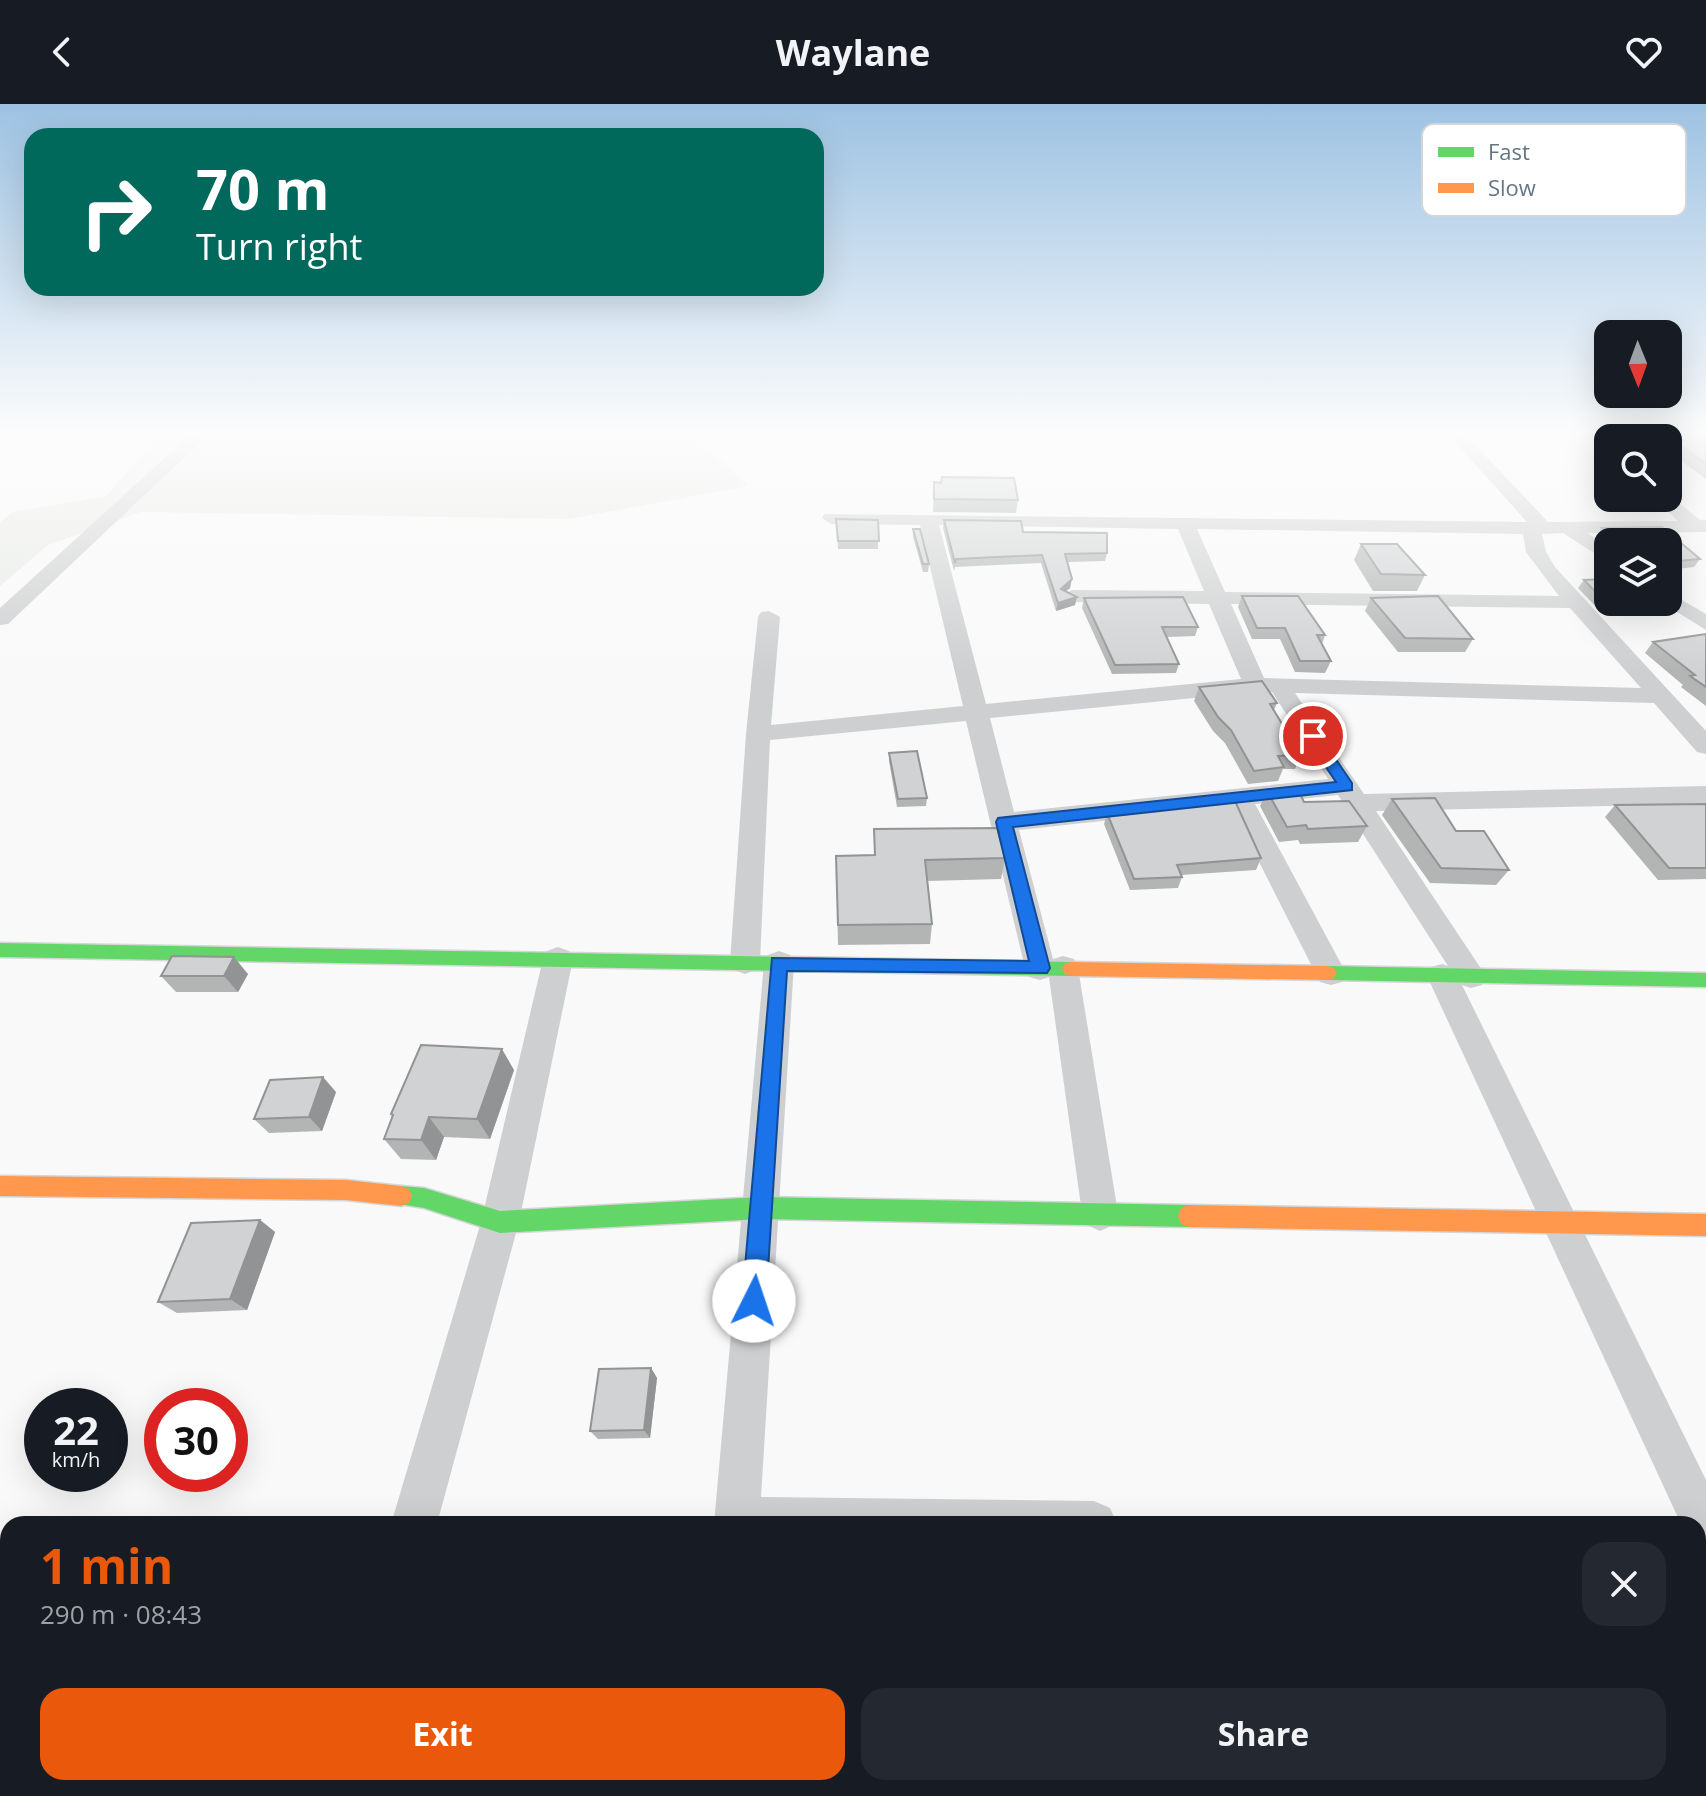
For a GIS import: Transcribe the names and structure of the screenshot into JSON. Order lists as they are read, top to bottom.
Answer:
{
  "legend": ["Fast", "Slow"],
  "north": "bottom",
  "page": {
    "header": "Waylane",
    "turn": ["70 m", "Turn right"],
    "speed": "22 km/h",
    "limit": "30",
    "heading": ["1 min", "290 m · 08:43"],
    "buttons": ["Exit", "Share"]
  }
}
